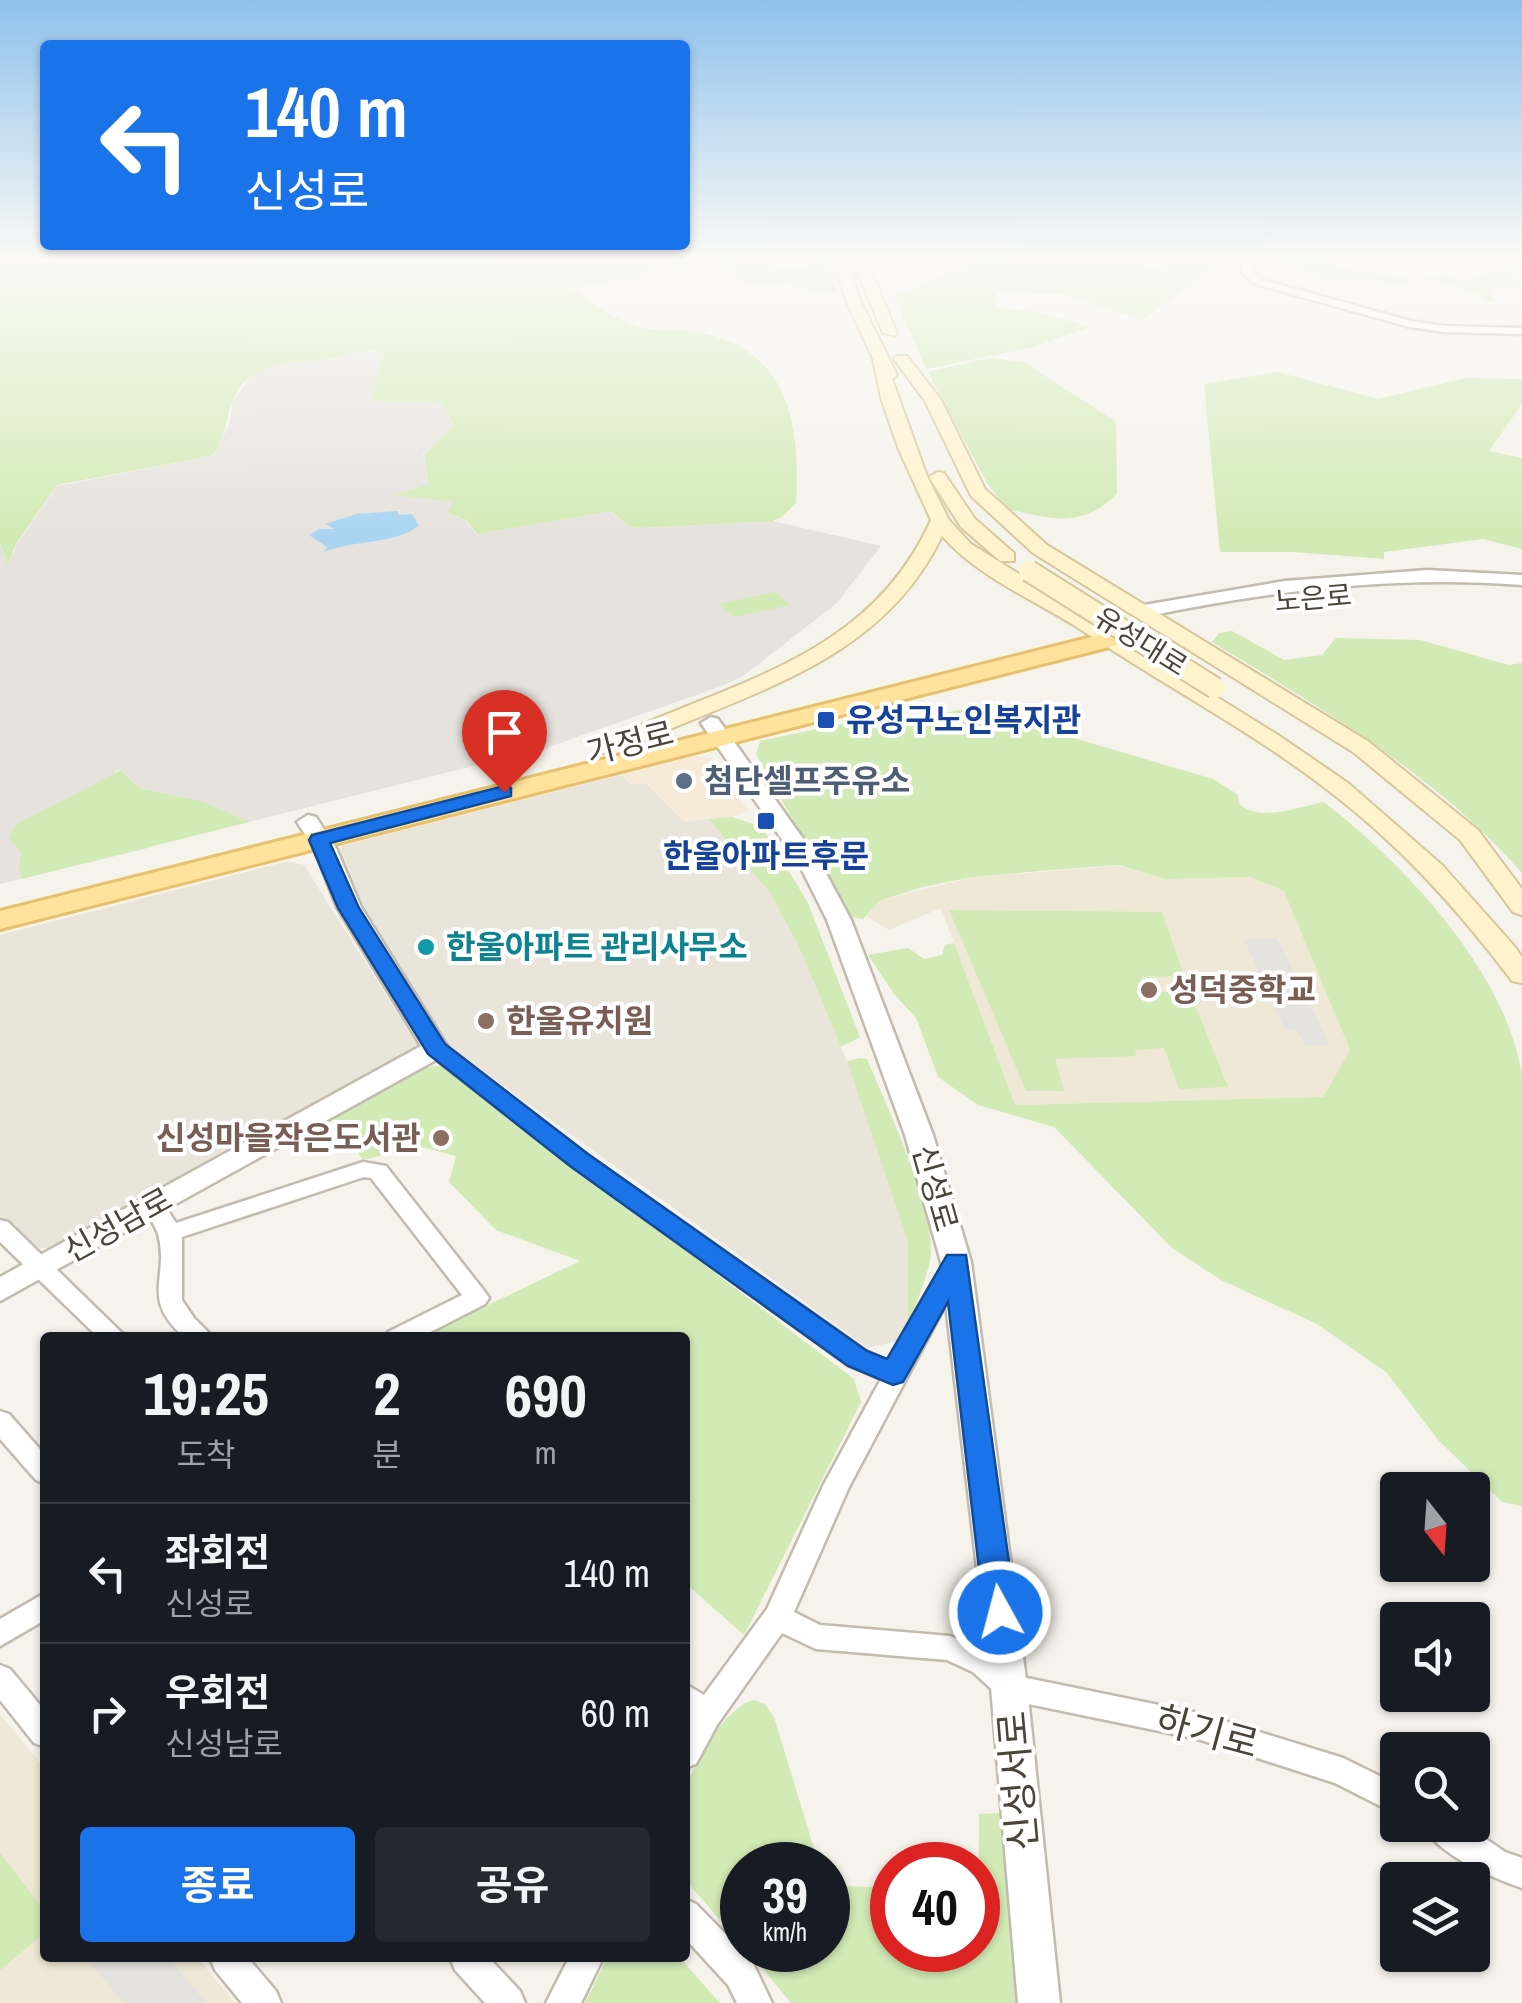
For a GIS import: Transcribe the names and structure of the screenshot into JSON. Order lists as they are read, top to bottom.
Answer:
{
  "streets": {
    "main road": ["노은로", "유성대로", "가정로"],
    "street": [
      "신성로",
      "신성남로",
      "하기로",
      "신성서로"
    ]
  },
  "crossings": [
    ["노은로", "가정로"],
    ["가정로", "신성로"],
    ["신성로", "신성서로"],
    ["하기로", "신성서로"]
  ],
  "places": {
    "transit": ["유성구노인복지관", "한울아파트후문"],
    "other": [
      "첨단셀프주유소",
      "한울아파트 관리사무소",
      "성덕중학교",
      "한울유치원",
      "신성마을작은도서관"
    ]
  },
  "north": "bottom",
  "page": {
    "turn": ["140 m", "신성로"],
    "eta": [
      "19:25",
      "도착",
      "2",
      "분",
      "690",
      "m"
    ],
    "list": [
      {
        "name": "좌회전",
        "note": "신성로",
        "value": "140 m"
      },
      {
        "name": "우회전",
        "note": "신성남로",
        "value": "60 m"
      }
    ],
    "buttons": ["종료", "공유"],
    "speed": "39 km/h",
    "limit": "40"
  }
}
